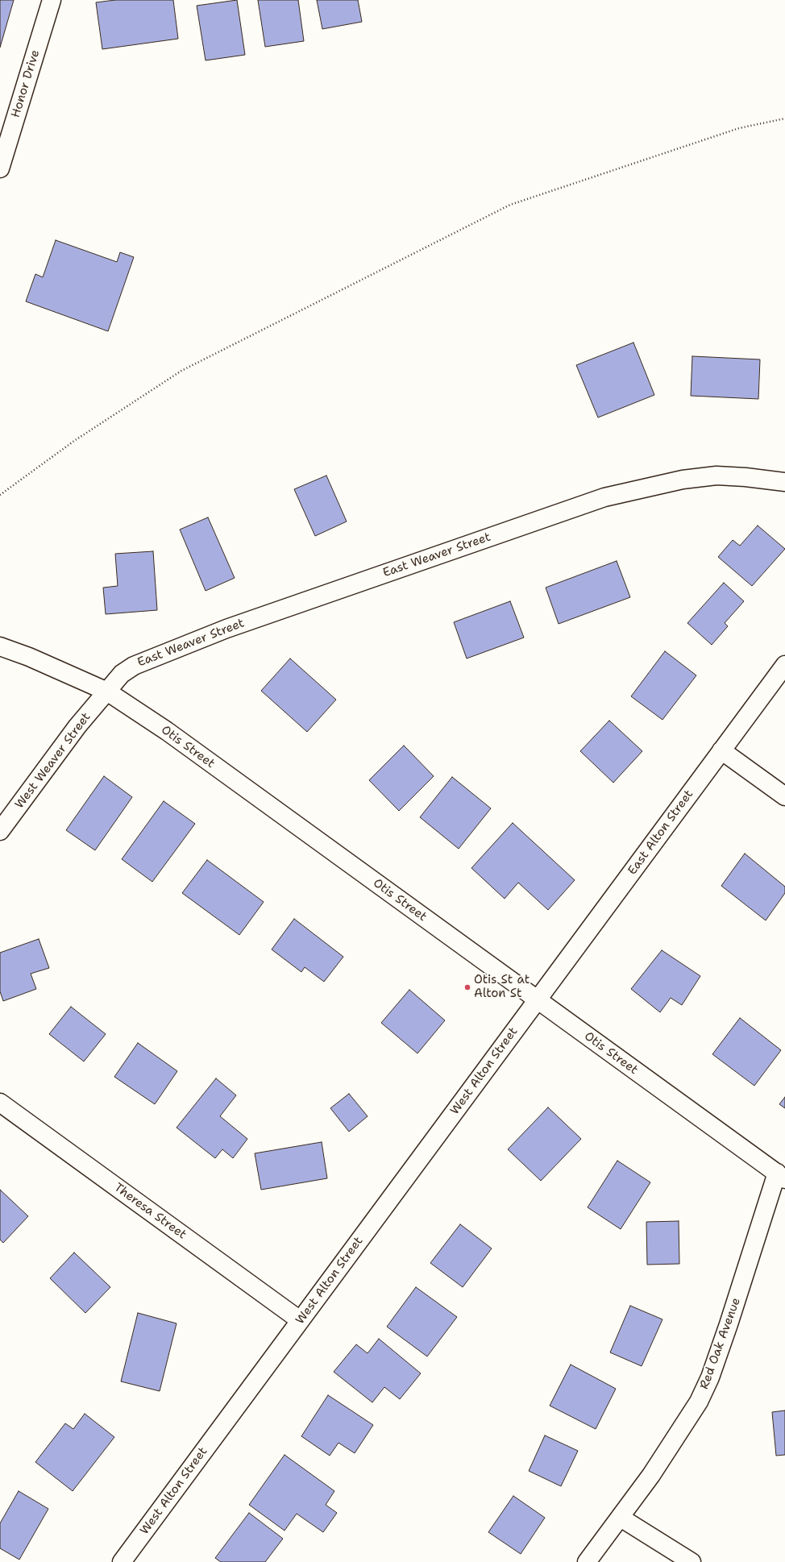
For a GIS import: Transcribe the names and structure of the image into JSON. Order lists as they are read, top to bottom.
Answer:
{
  "streets": {
    "street": [
      "Honor Drive",
      "East Weaver Street",
      "Otis Street",
      "West Weaver Street",
      "East Alton Street",
      "West Alton Street",
      "Theresa Street",
      "Red Oak Avenue"
    ]
  },
  "crossings": [
    ["East Weaver Street", "Otis Street"],
    ["East Weaver Street", "West Weaver Street"],
    ["Otis Street", "West Weaver Street"],
    ["Otis Street", "East Alton Street"],
    ["Otis Street", "West Alton Street"],
    ["Otis Street", "Red Oak Avenue"],
    ["East Alton Street", "West Alton Street"],
    ["West Alton Street", "Theresa Street"]
  ],
  "places": ["Otis St at Alton St"]
}
